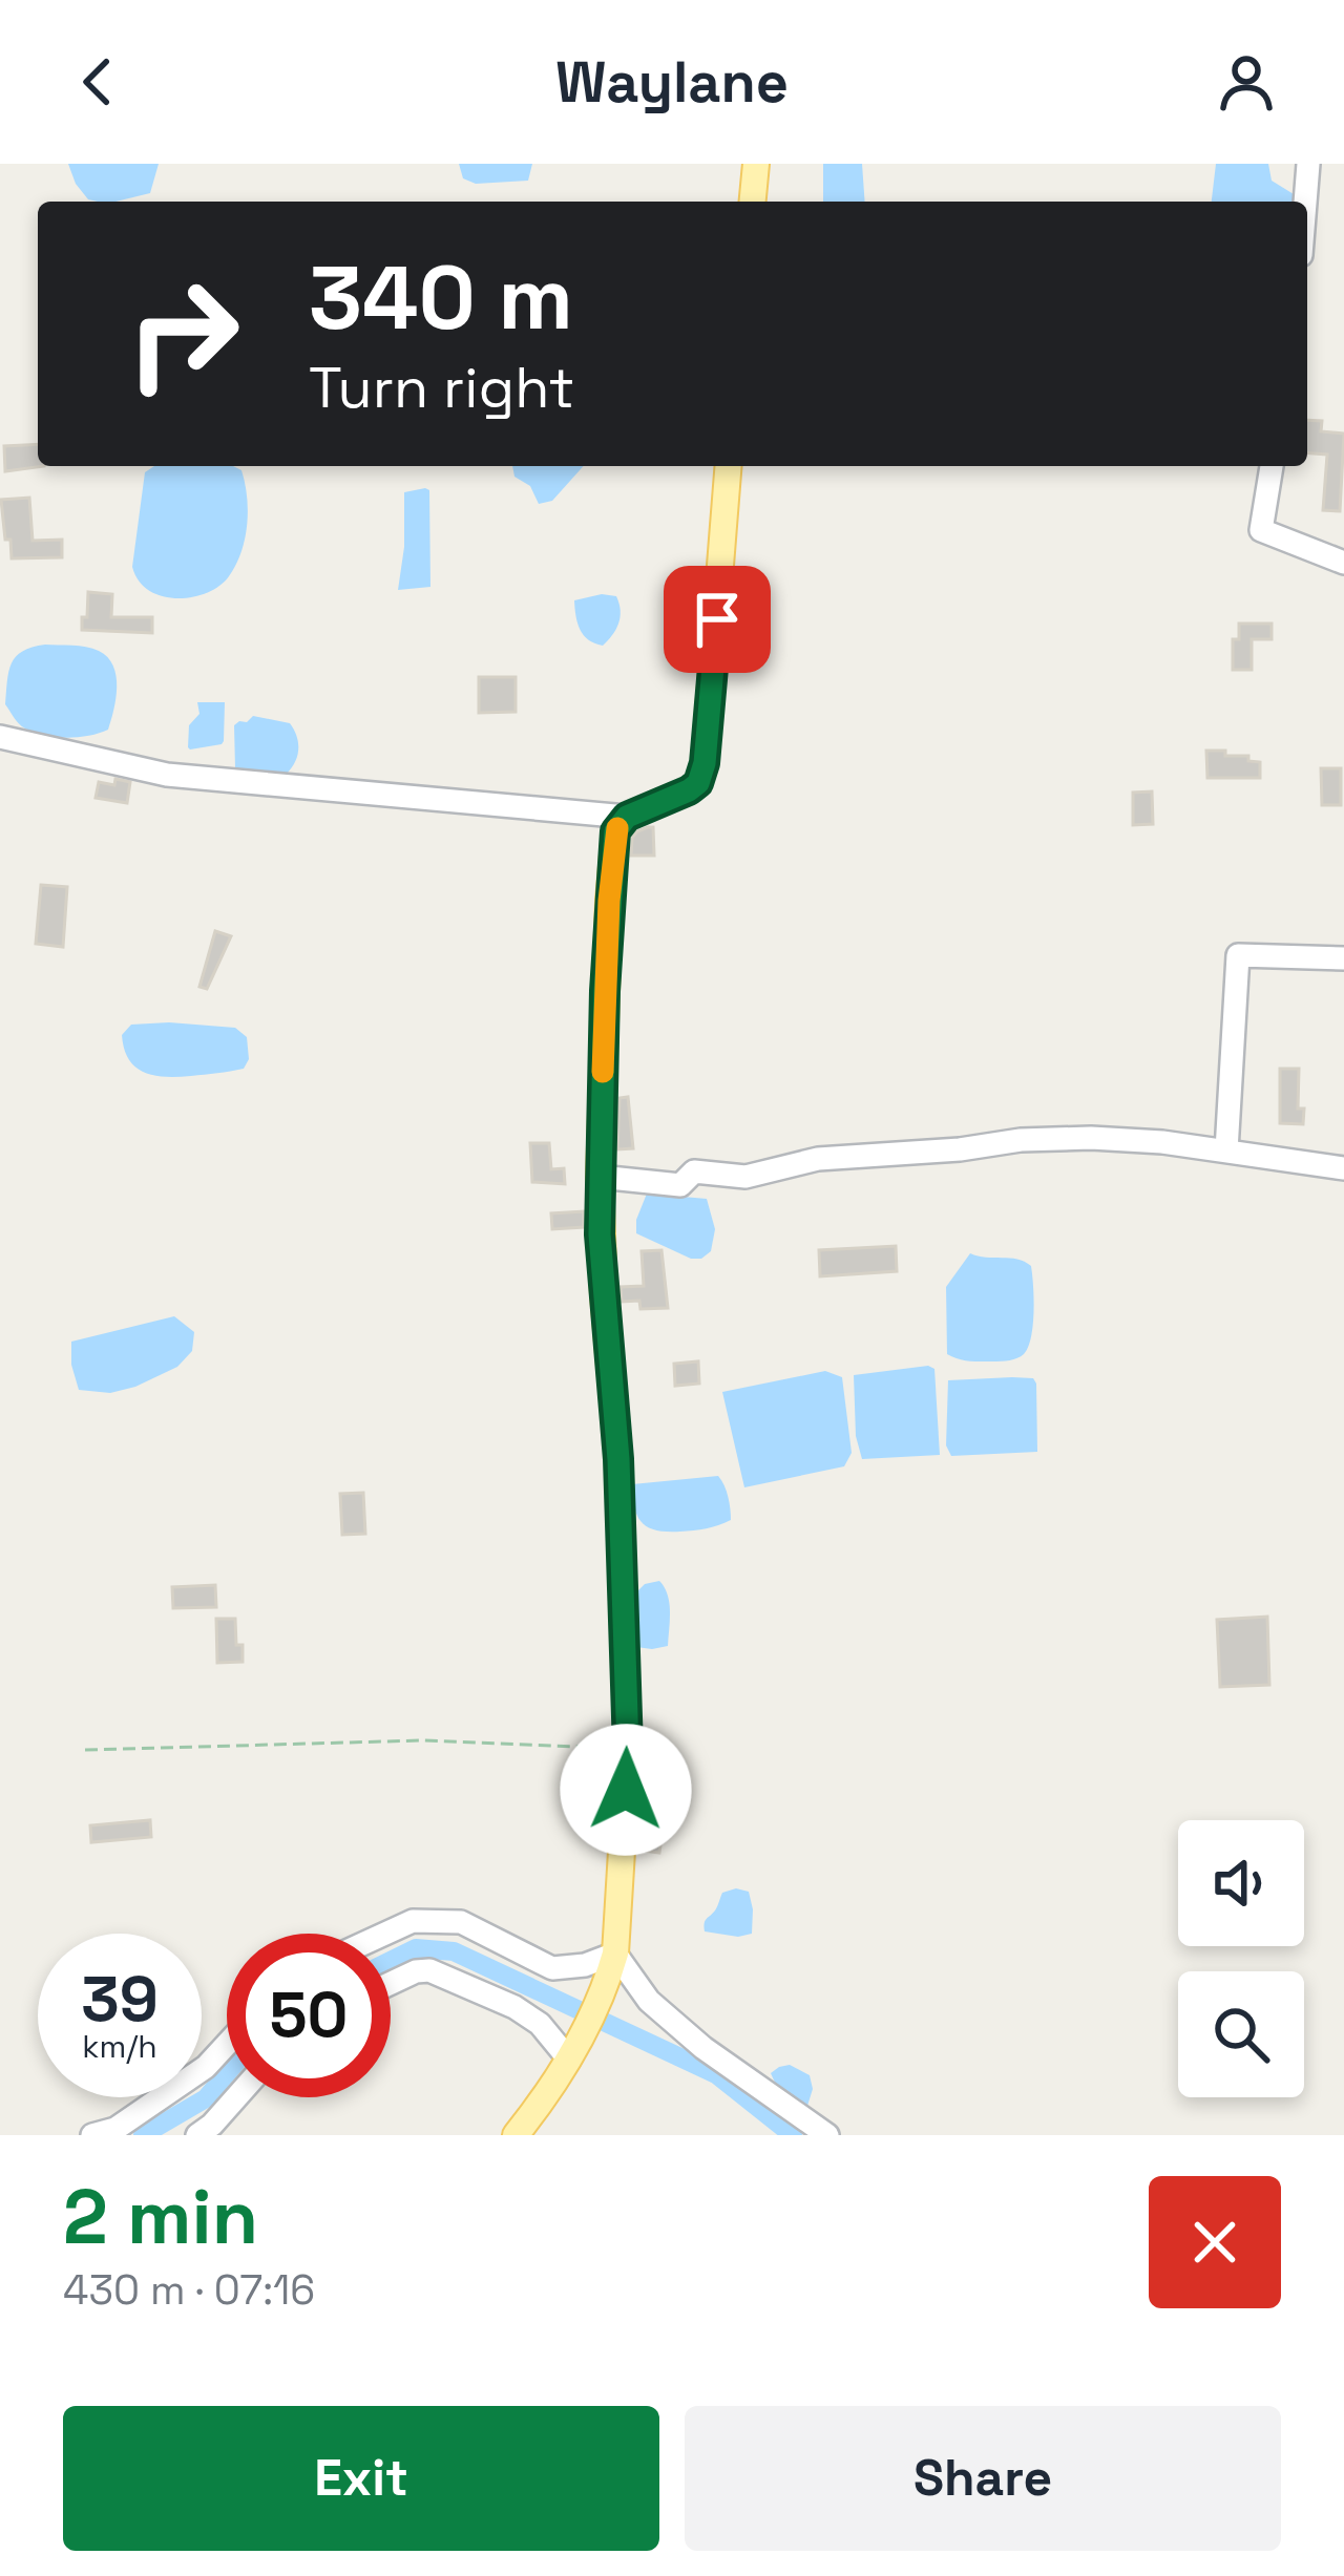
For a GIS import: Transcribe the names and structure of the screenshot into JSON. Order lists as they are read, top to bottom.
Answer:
{
  "page": {
    "header": "Waylane",
    "turn": ["340 m", "Turn right"],
    "speed": "39 km/h",
    "limit": "50",
    "heading": ["2 min", "430 m · 07:16"],
    "buttons": ["Exit", "Share"]
  }
}
